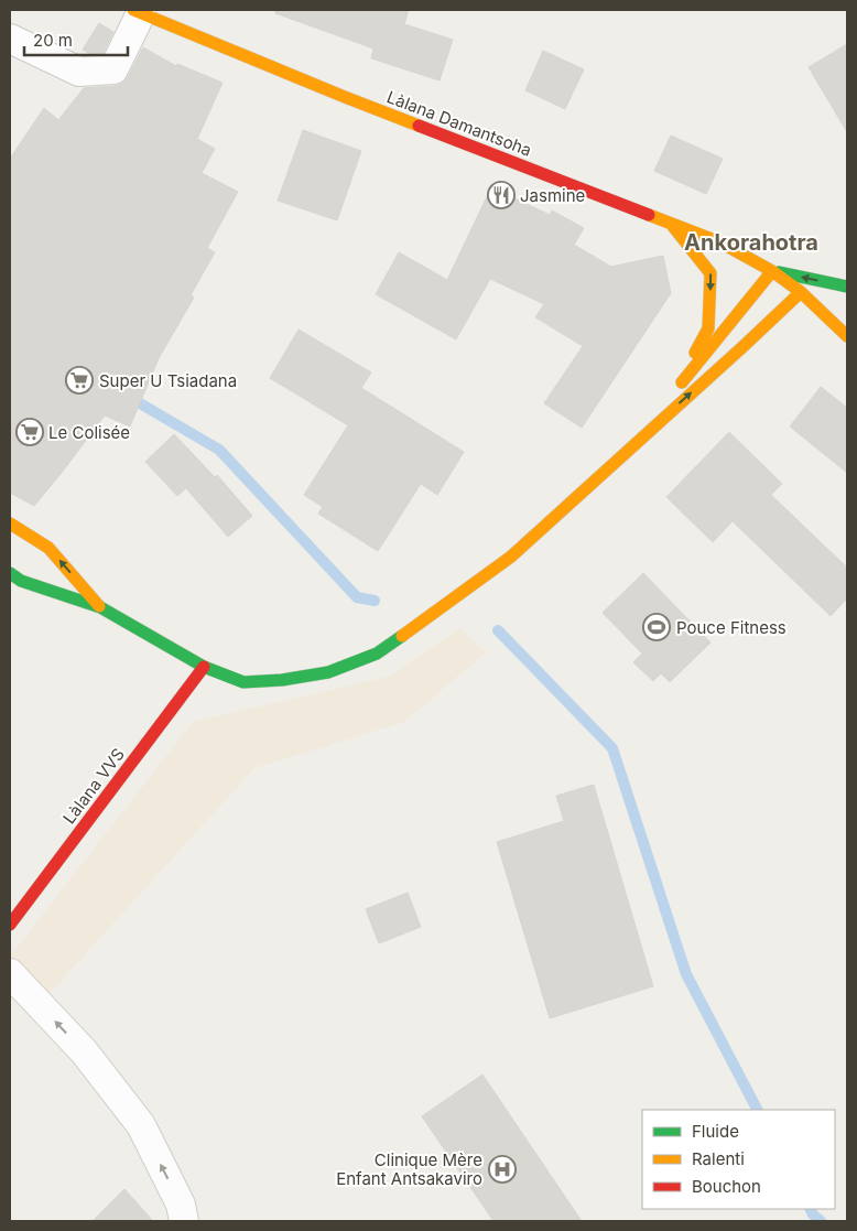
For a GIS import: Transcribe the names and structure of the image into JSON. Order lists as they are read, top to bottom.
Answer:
{
  "streets": {
    "main road": ["Làlana Damantsoha", "Làlana VVS"]
  },
  "districts": ["Ankorahotra"],
  "places": {
    "restaurant": ["Jasmine"],
    "supermarket": ["Super U Tsiadana", "Le Colisée"],
    "sports": ["Pouce Fitness"],
    "hospital": ["Clinique Mère Enfant Antsakaviro"]
  },
  "legend": ["Fluide", "Ralenti", "Bouchon"],
  "scale_bar": "20 m"
}
